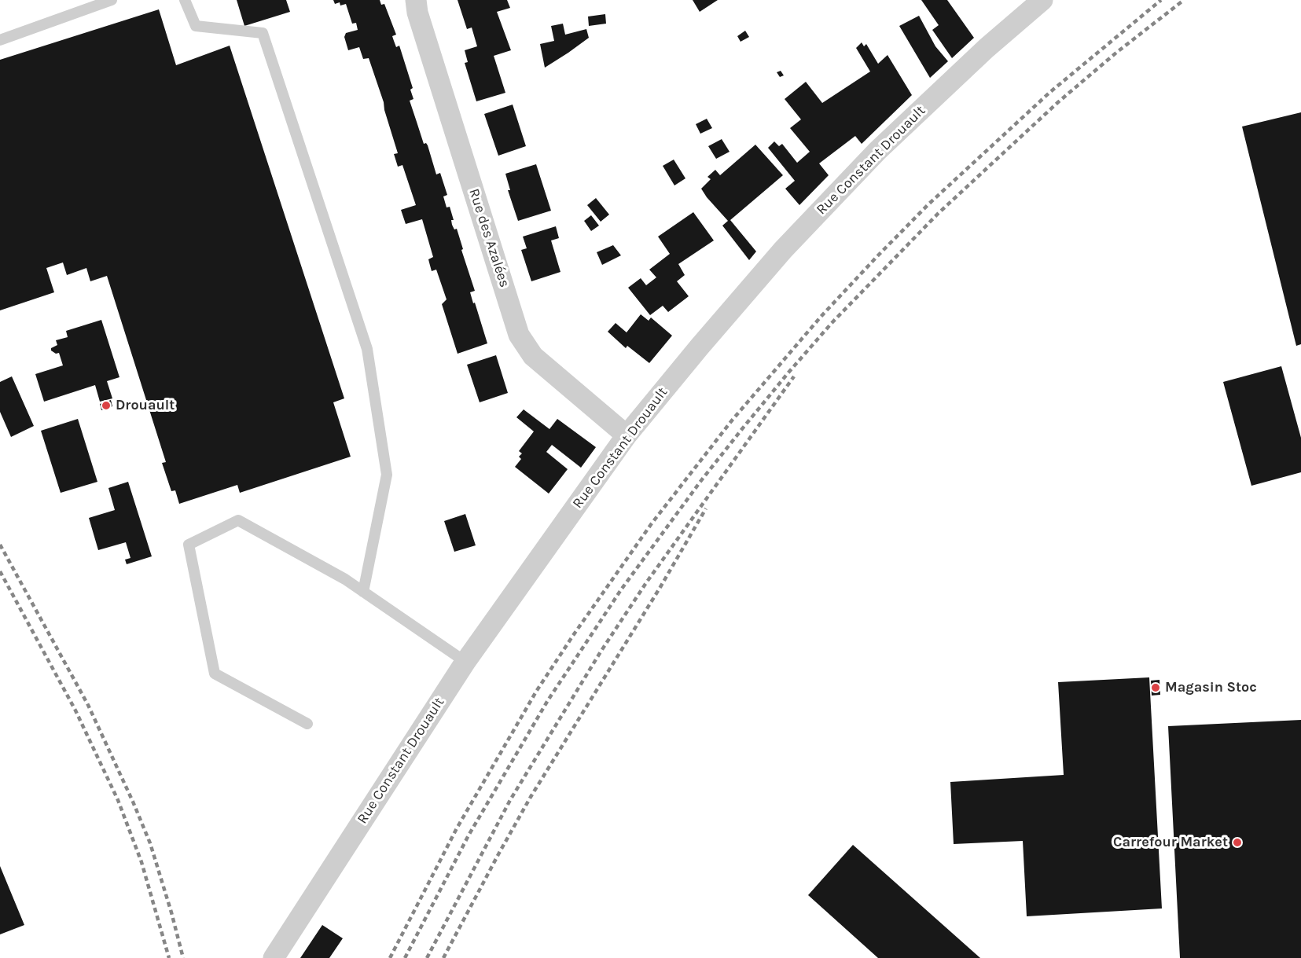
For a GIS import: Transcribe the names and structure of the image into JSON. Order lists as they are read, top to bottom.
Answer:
{
  "streets": {
    "street": ["Rue Constant Drouault", "Rue des Azalées"]
  },
  "crossings": [
    ["Rue Constant Drouault", "Rue des Azalées"]
  ],
  "places": ["Drouault", "Magasin Stoc", "Carrefour Market"]
}
